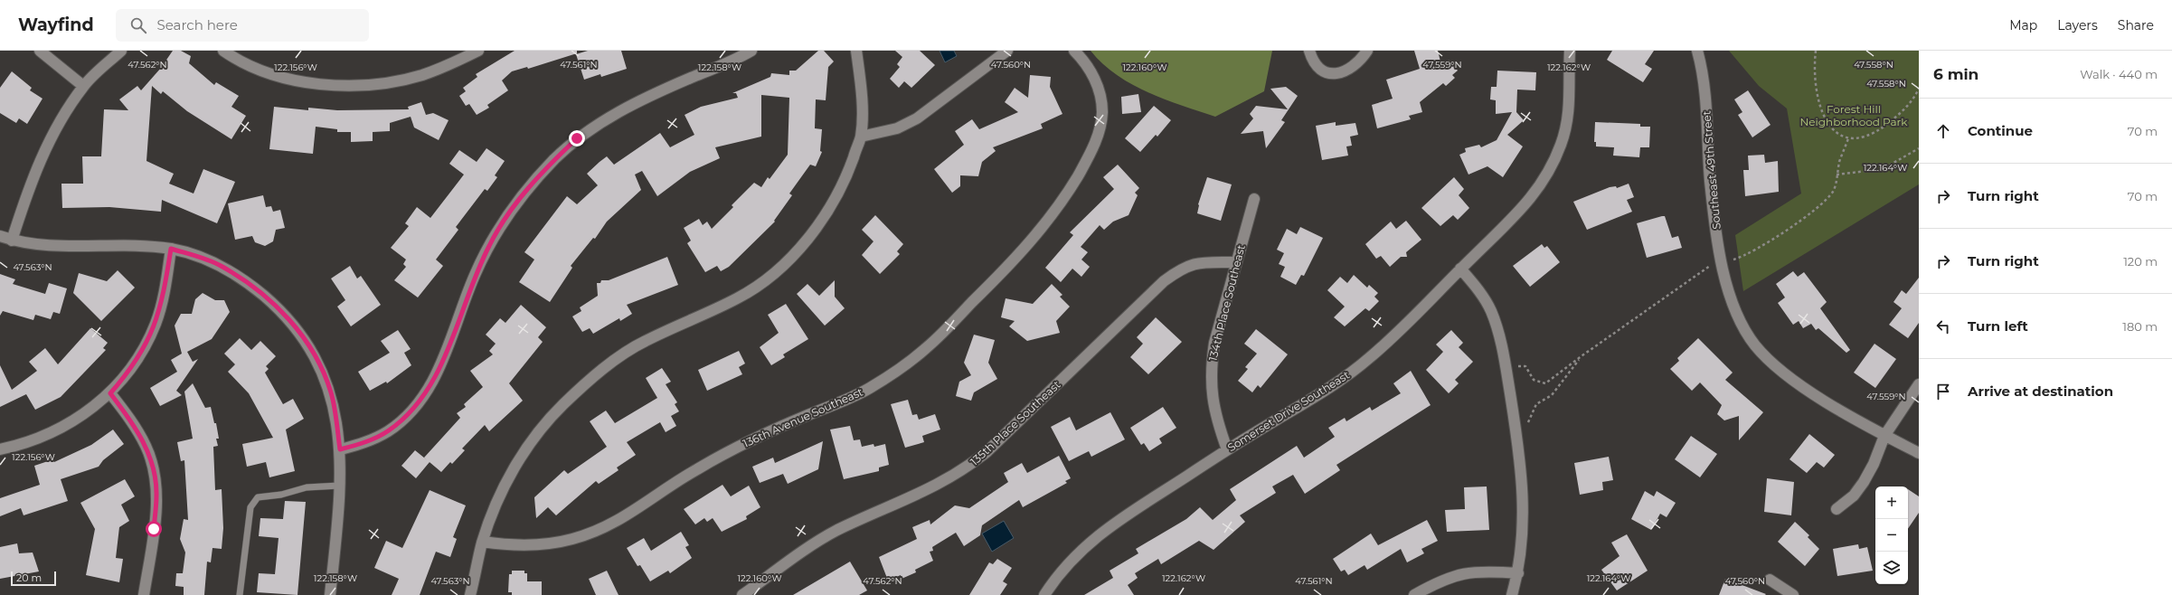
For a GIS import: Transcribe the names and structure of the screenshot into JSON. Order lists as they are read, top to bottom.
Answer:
{
  "streets": {
    "street": [
      "Southeast 49th Street",
      "134th Place Southeast",
      "Somerset Drive Southeast",
      "136th Avenue Southeast",
      "135th Place Southeast"
    ]
  },
  "crossings": [
    ["134th Place Southeast", "Somerset Drive Southeast"],
    ["134th Place Southeast", "135th Place Southeast"]
  ],
  "parks": ["Forest Hill Neighborhood Park"],
  "scale_bar": "20 m",
  "page": {
    "header": "Wayfind",
    "search": "Search here",
    "nav": ["Map", "Layers", "Share"],
    "heading": ["6 min", "Walk · 440 m"],
    "list": [
      ["Continue", "70 m"],
      ["Turn right", "70 m"],
      ["Turn right", "120 m"],
      ["Turn left", "180 m"],
      "Arrive at destination"
    ],
    "map_buttons": ["+", "−"],
    "scale": "20 m"
  },
  "coordinates": [
    "47.558°N",
    "47.560°N",
    "47.559°N",
    "47.562°N",
    "47.561°N",
    "122.158°W",
    "122.156°W",
    "122.160°W",
    "122.162°W",
    "122.164°W",
    "47.563°N"
  ]
}
